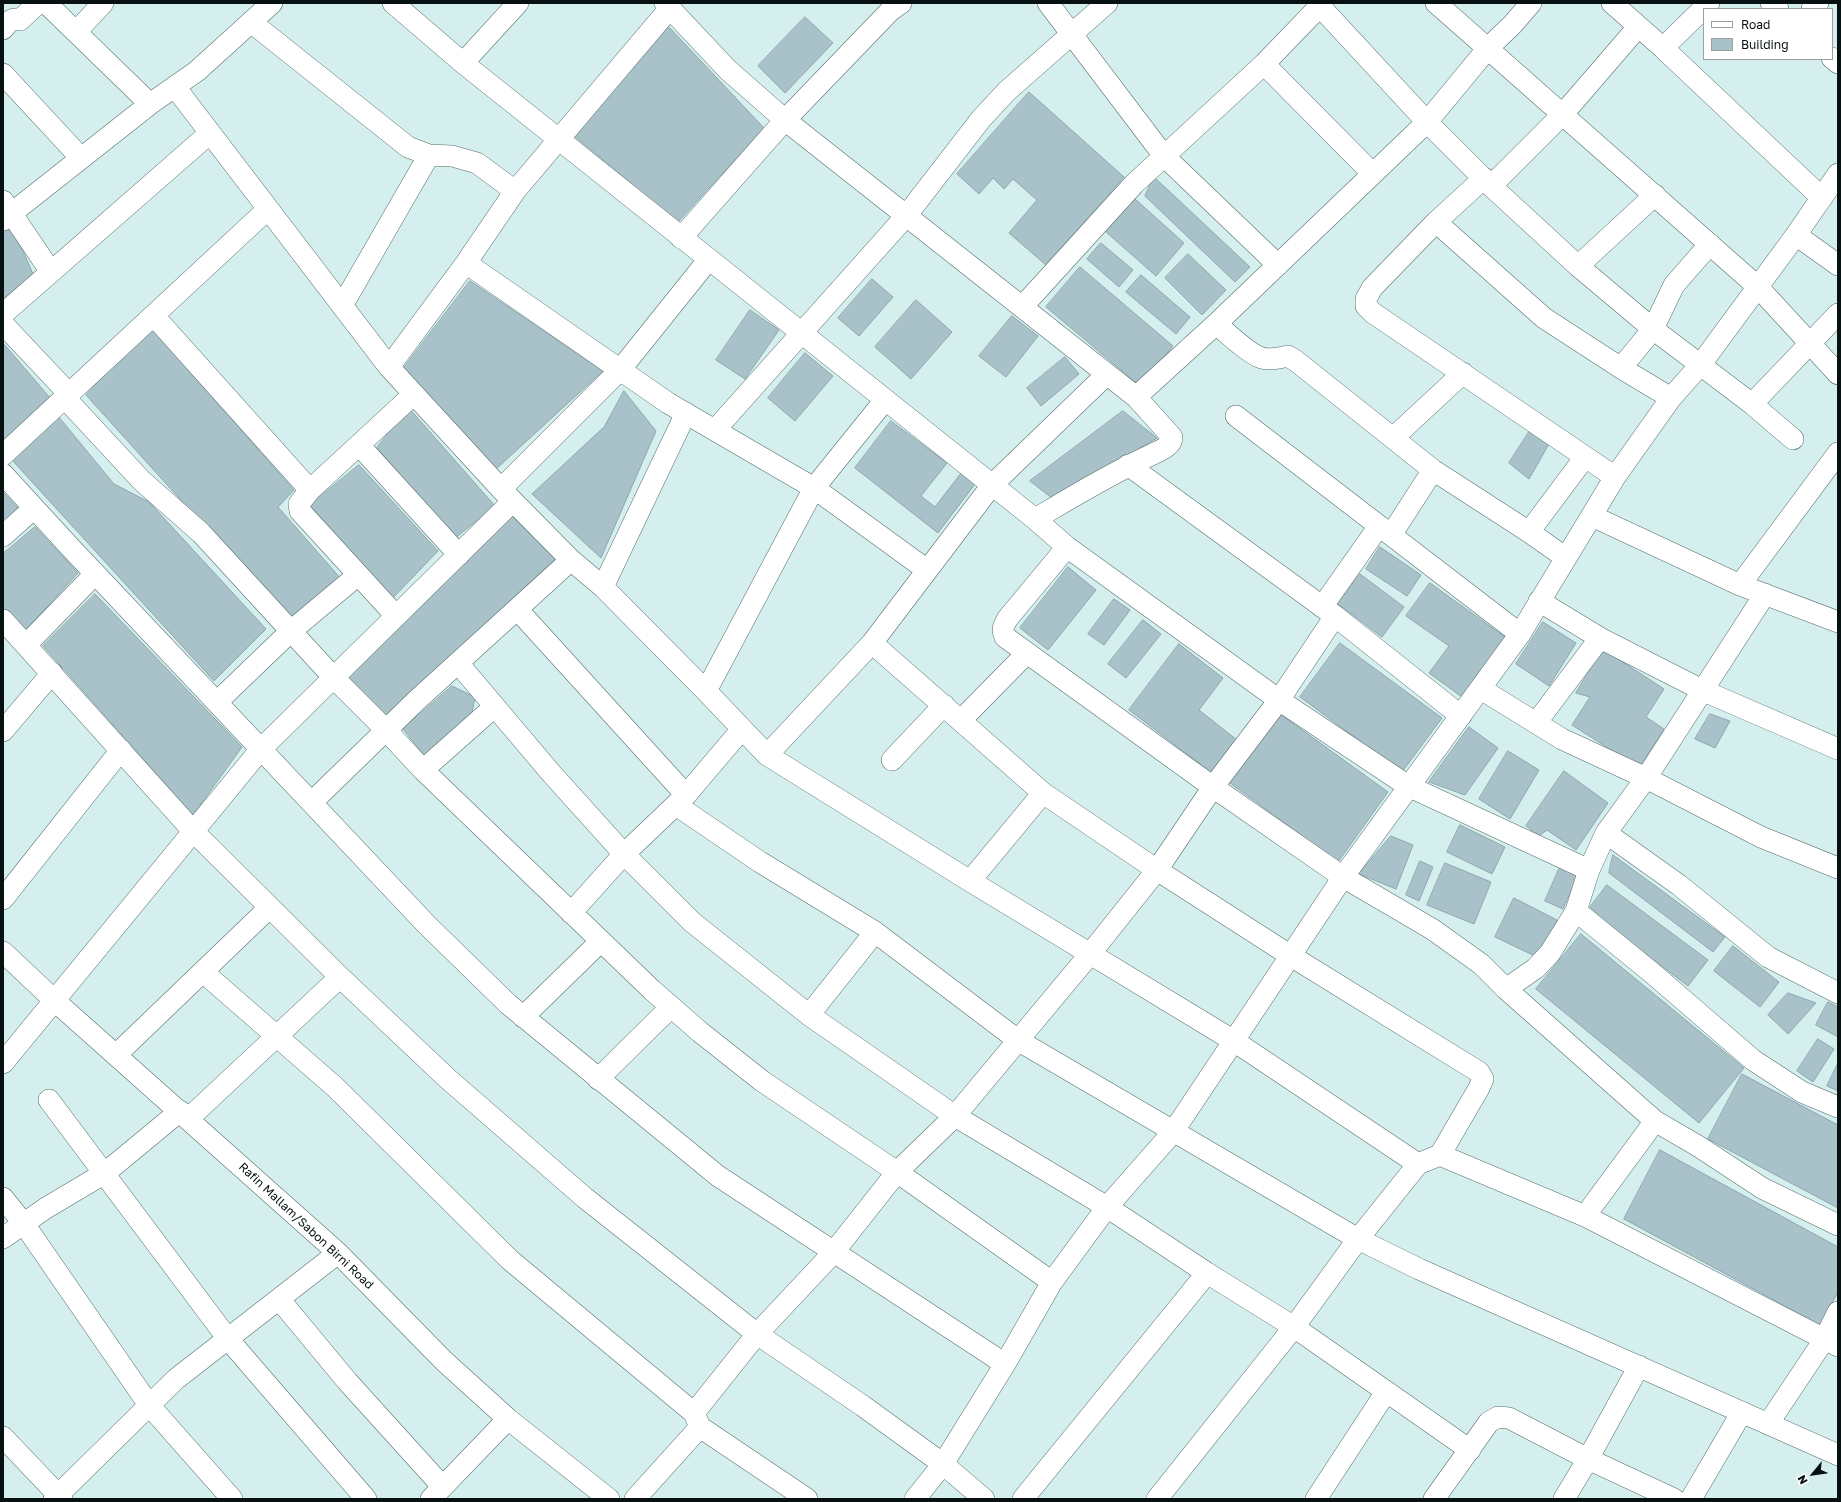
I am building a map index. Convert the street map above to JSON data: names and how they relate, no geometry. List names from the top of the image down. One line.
{"streets":{"street":["Rafin Mallam/Sabon Birni Road"]},"legend":["Road","Building"],"north":"bottom left"}
